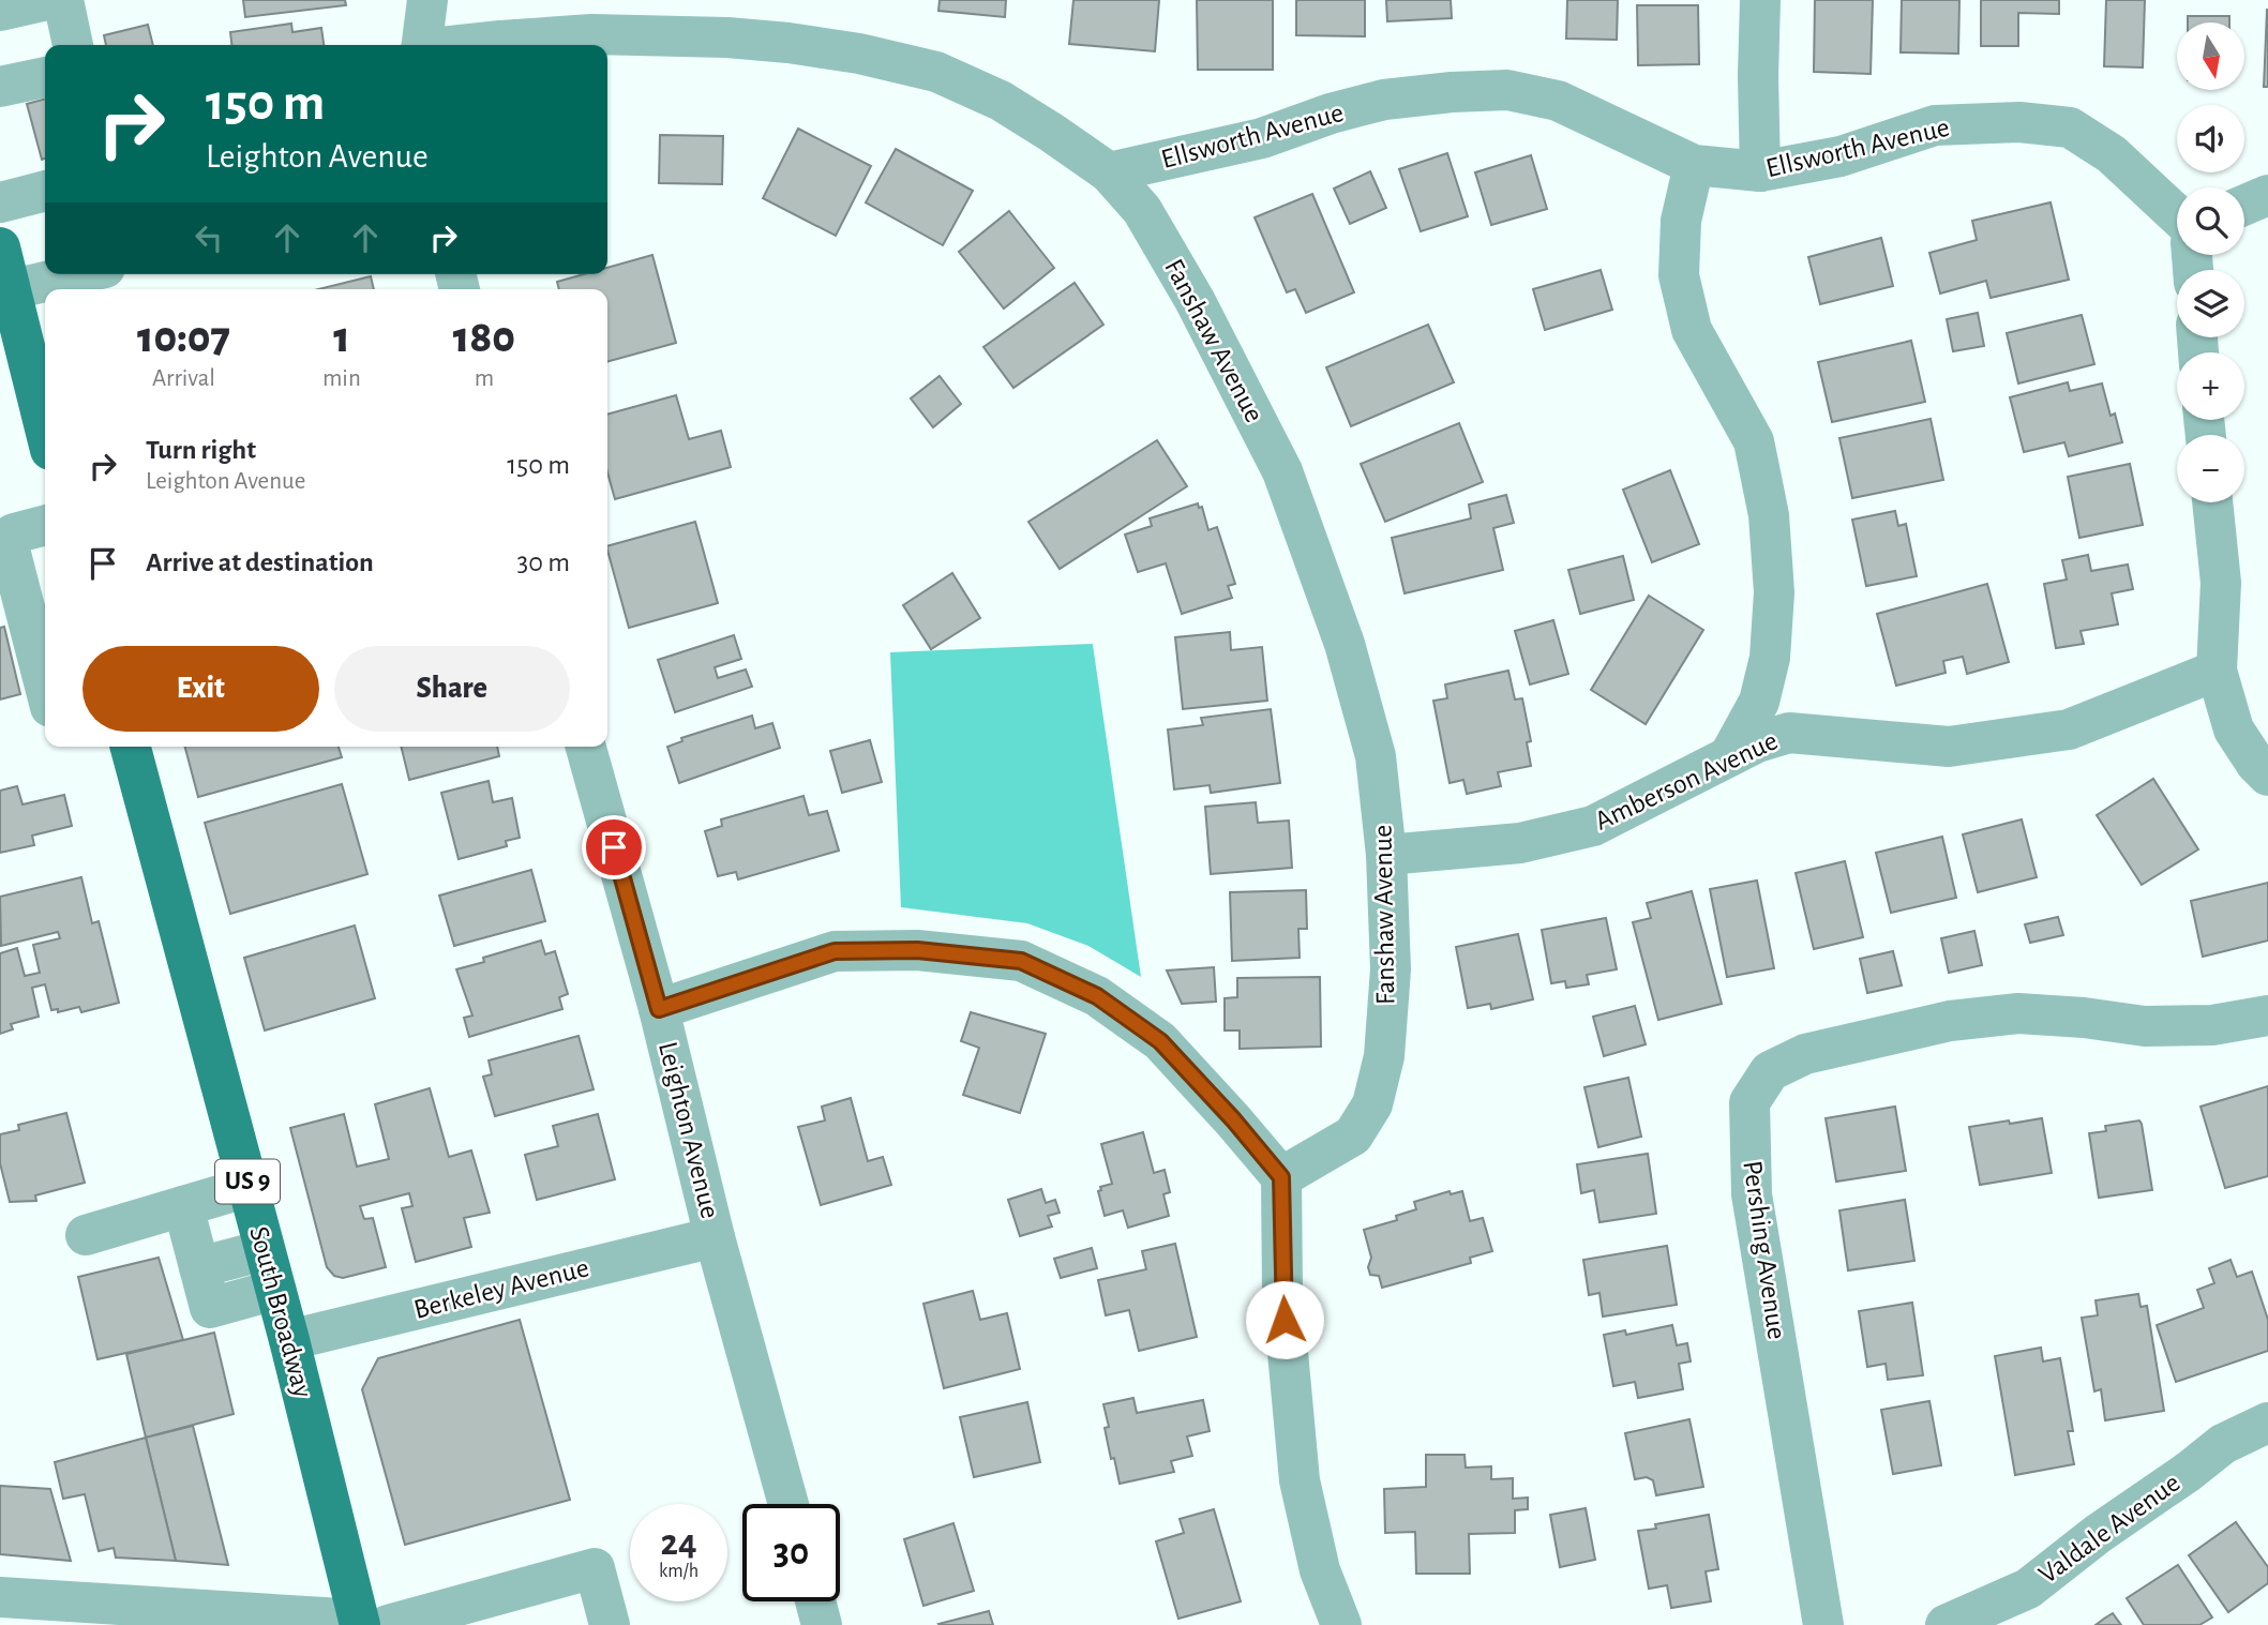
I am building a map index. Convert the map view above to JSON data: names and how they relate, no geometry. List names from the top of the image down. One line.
{"streets":{"main road":["US 9","South Broadway"],"street":["Ellsworth Avenue","Fanshaw Avenue","Amberson Avenue","Leighton Avenue","Pershing Avenue","Berkeley Avenue","Valdale Avenue"]},"crossings":[["Ellsworth Avenue","Fanshaw Avenue"],["Fanshaw Avenue","Amberson Avenue"],["Leighton Avenue","Berkeley Avenue"],["Berkeley Avenue","South Broadway"]],"north":"bottom","page":{"map_buttons":["+","−"],"turn":["150 m","Leighton Avenue"],"eta":["10:07","Arrival","1","min","180","m"],"list":[{"name":"Turn right","note":"Leighton Avenue","value":"150 m"},{"name":"Arrive at destination","value":"30 m"}],"buttons":["Exit","Share"],"speed":"24 km/h","limit":"30"}}
